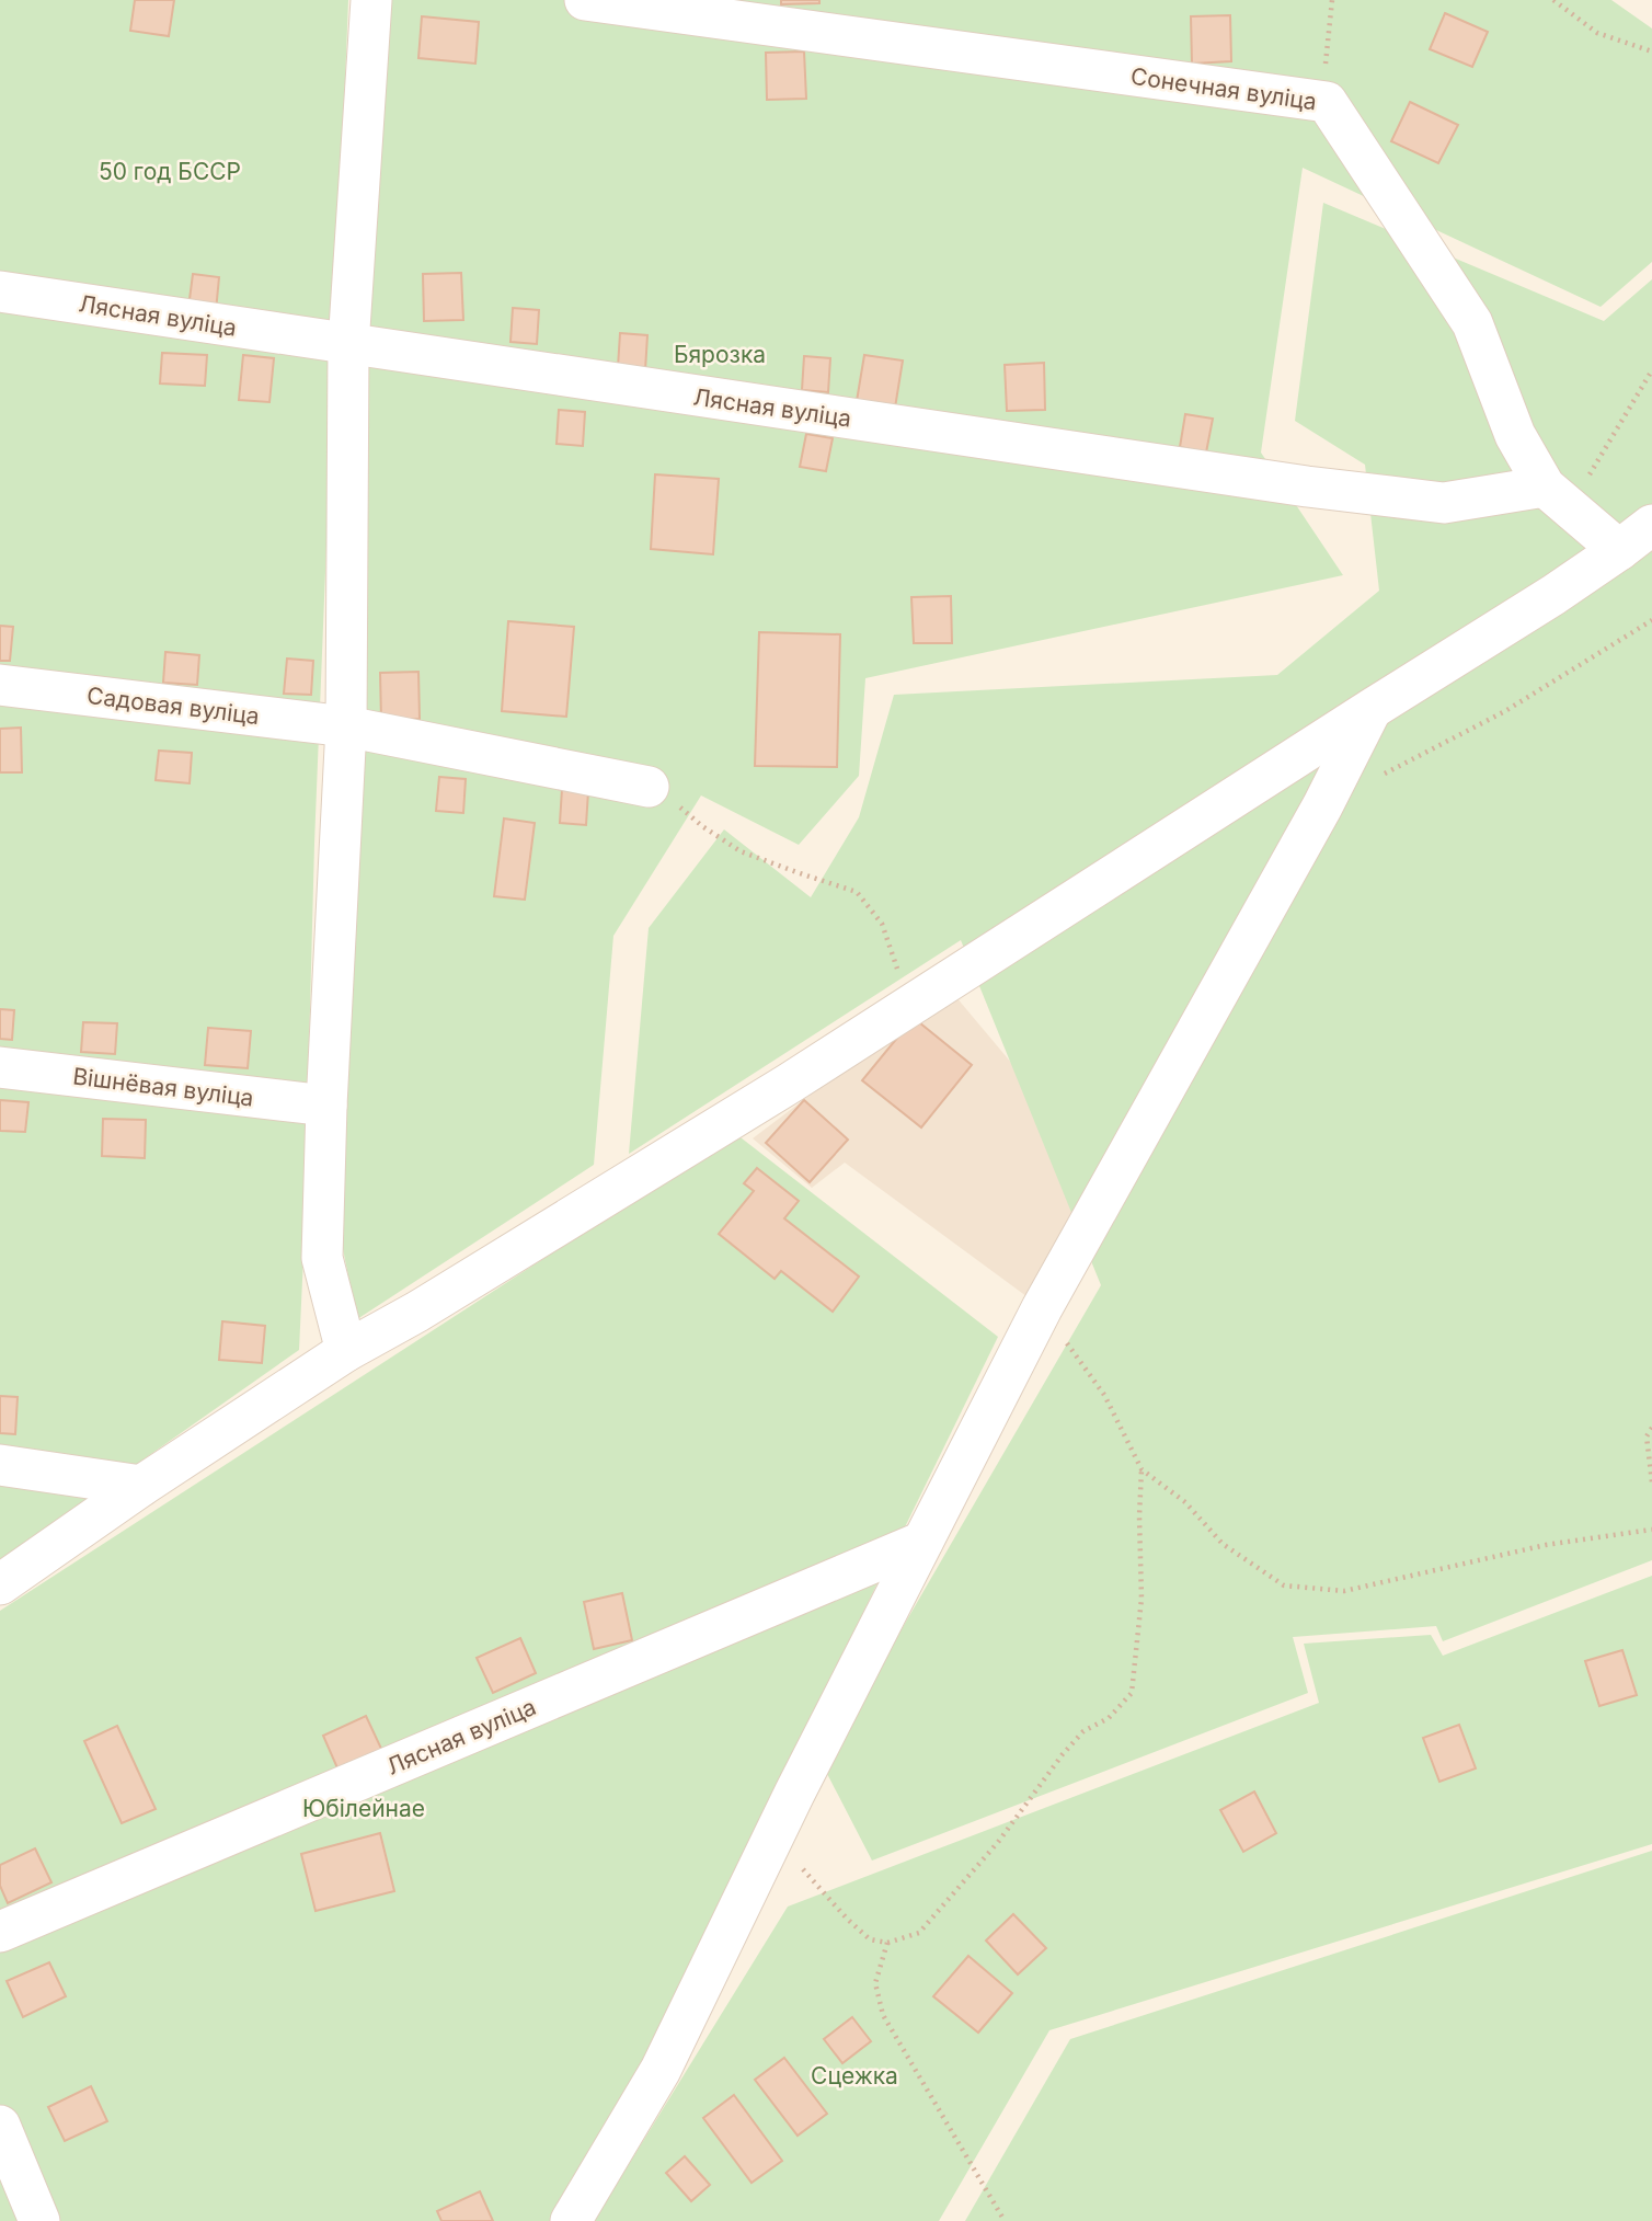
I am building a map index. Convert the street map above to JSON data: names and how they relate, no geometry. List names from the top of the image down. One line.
{"streets":{"street":["Сонечная вуліца","Лясная вуліца","Садовая вуліца","Вішнёвая вуліца"]},"crossings":[["Сонечная вуліца","Лясная вуліца"]],"parks":["50 год БССР","Бярозка","Юбілейнае","Сцежка"]}
